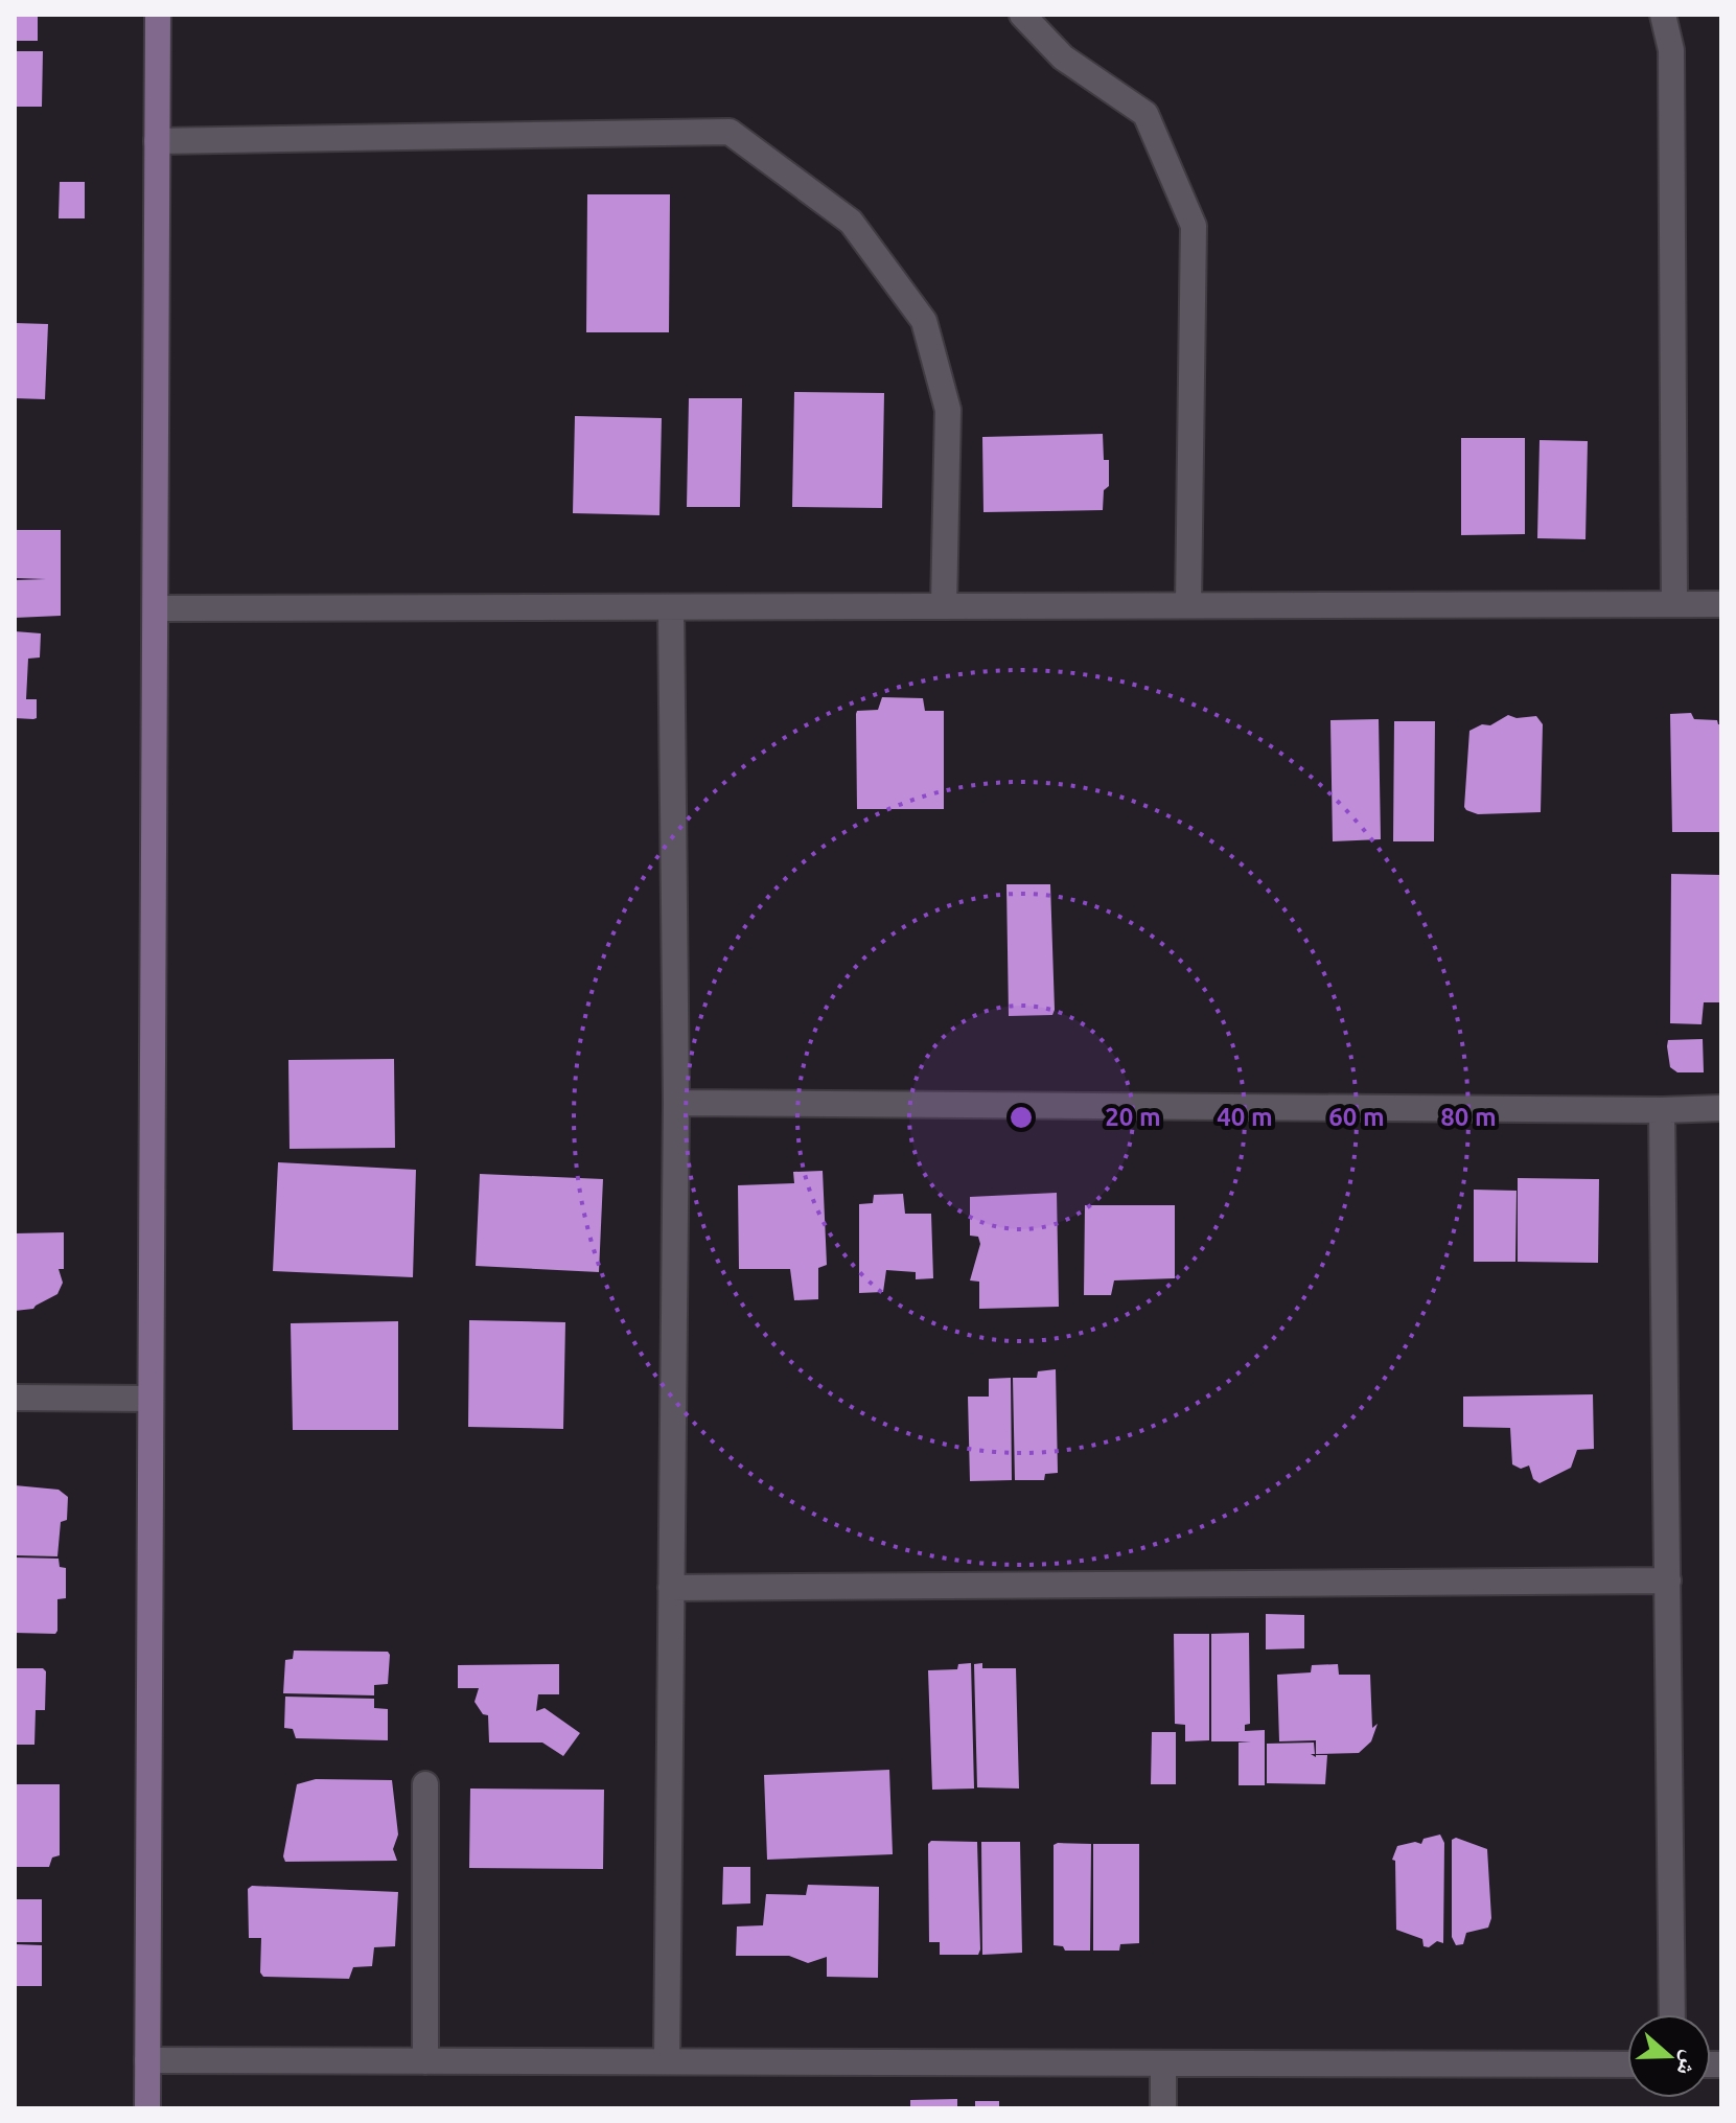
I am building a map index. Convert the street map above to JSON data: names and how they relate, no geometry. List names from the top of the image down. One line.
{"north":"right","rings":["20 m","40 m","60 m","80 m"]}
